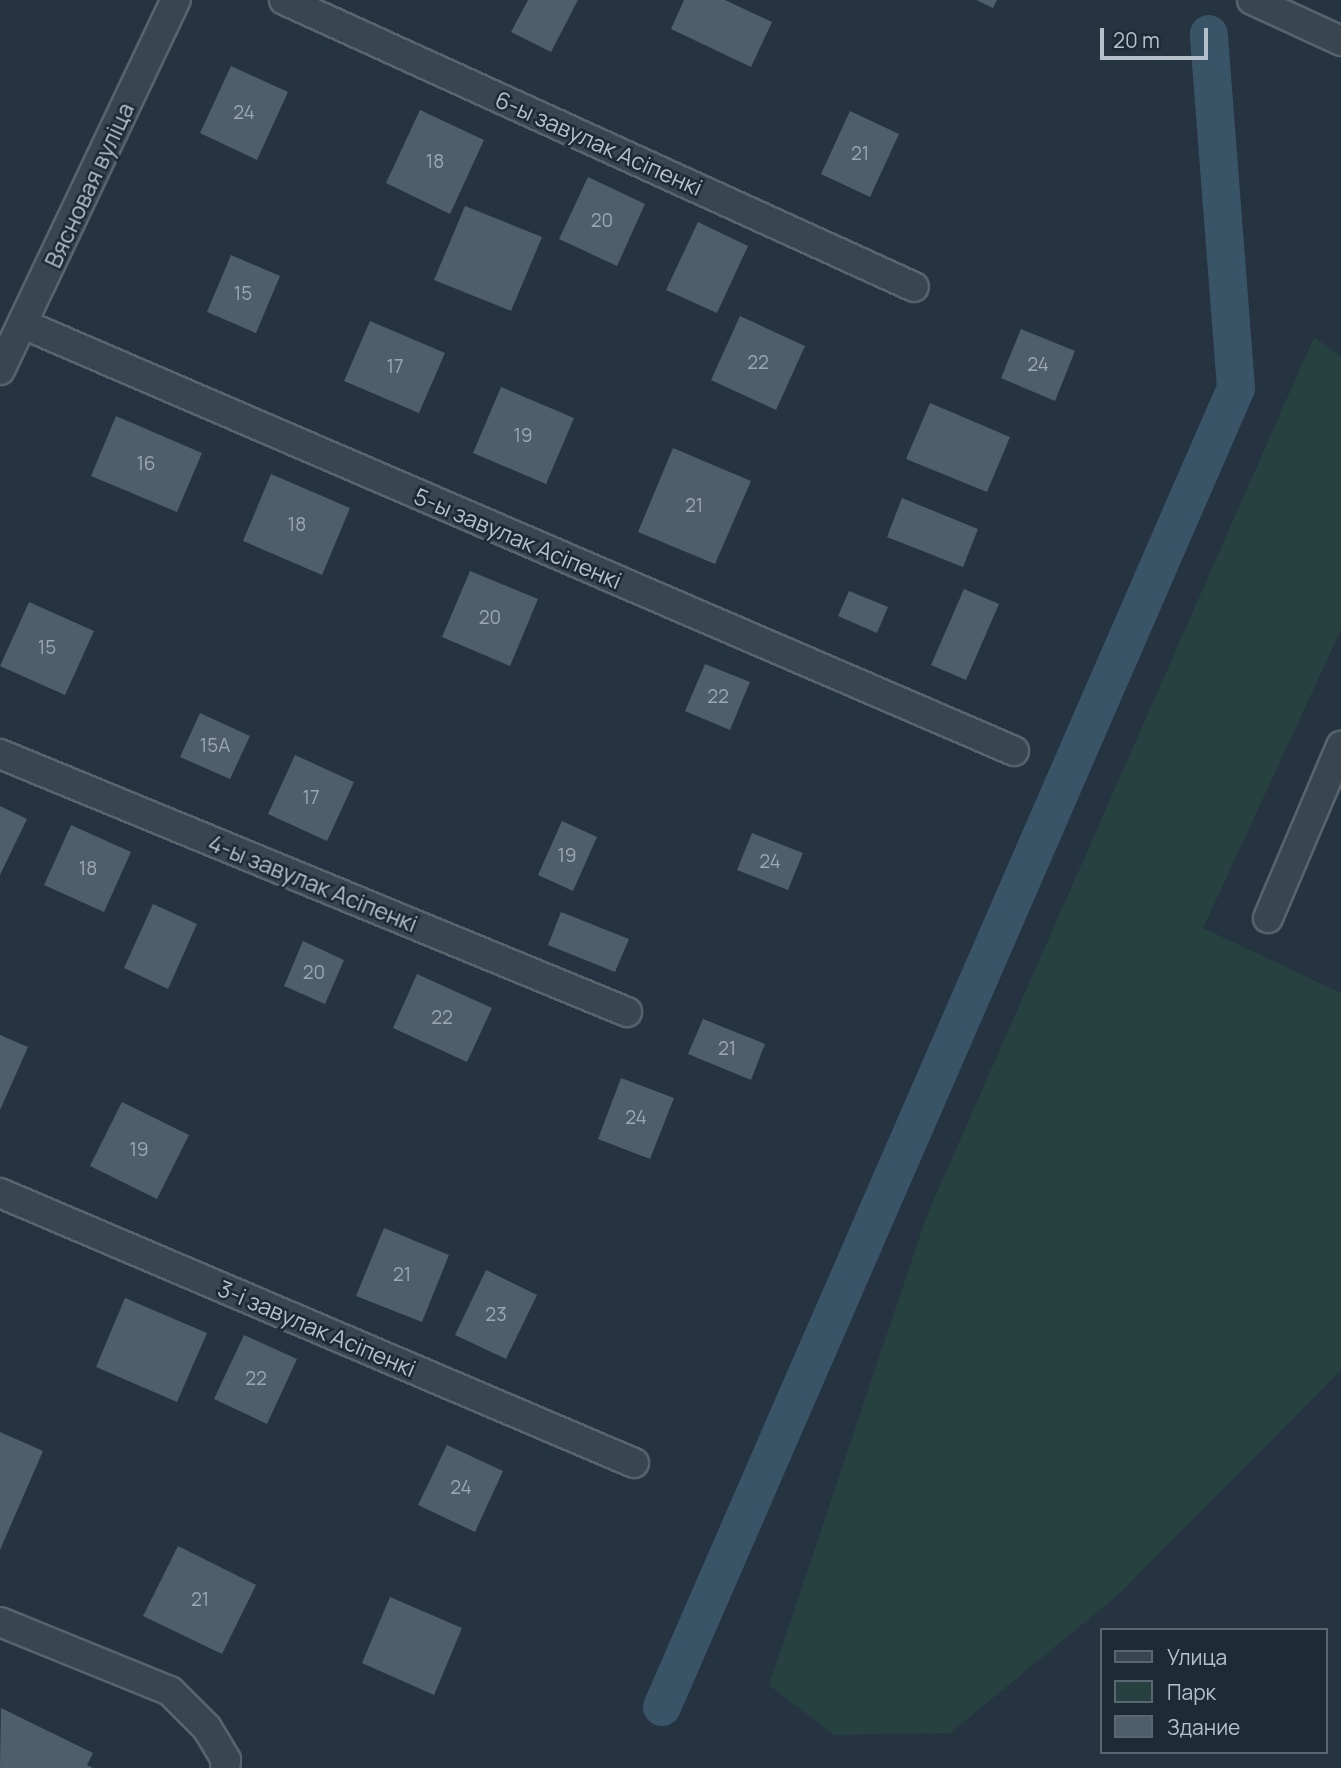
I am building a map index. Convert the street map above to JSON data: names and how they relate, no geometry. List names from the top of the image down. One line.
{"streets":{"street":["6-ы завулак Асіпенкі","Вясновая вуліца","5-ы завулак Асіпенкі","4-ы завулак Асіпенкі","3-і завулак Асіпенкі"]},"crossings":[["Вясновая вуліца","5-ы завулак Асіпенкі"]],"house_numbers":["24","21","18","20","15","22","24","17","19","16","21","18","20","15","22","15А","17","19","24","18","20","22","21","24","19","21","23","22","24","21"],"legend":["Улица","Парк","Здание"],"scale_bar":"20 m"}
